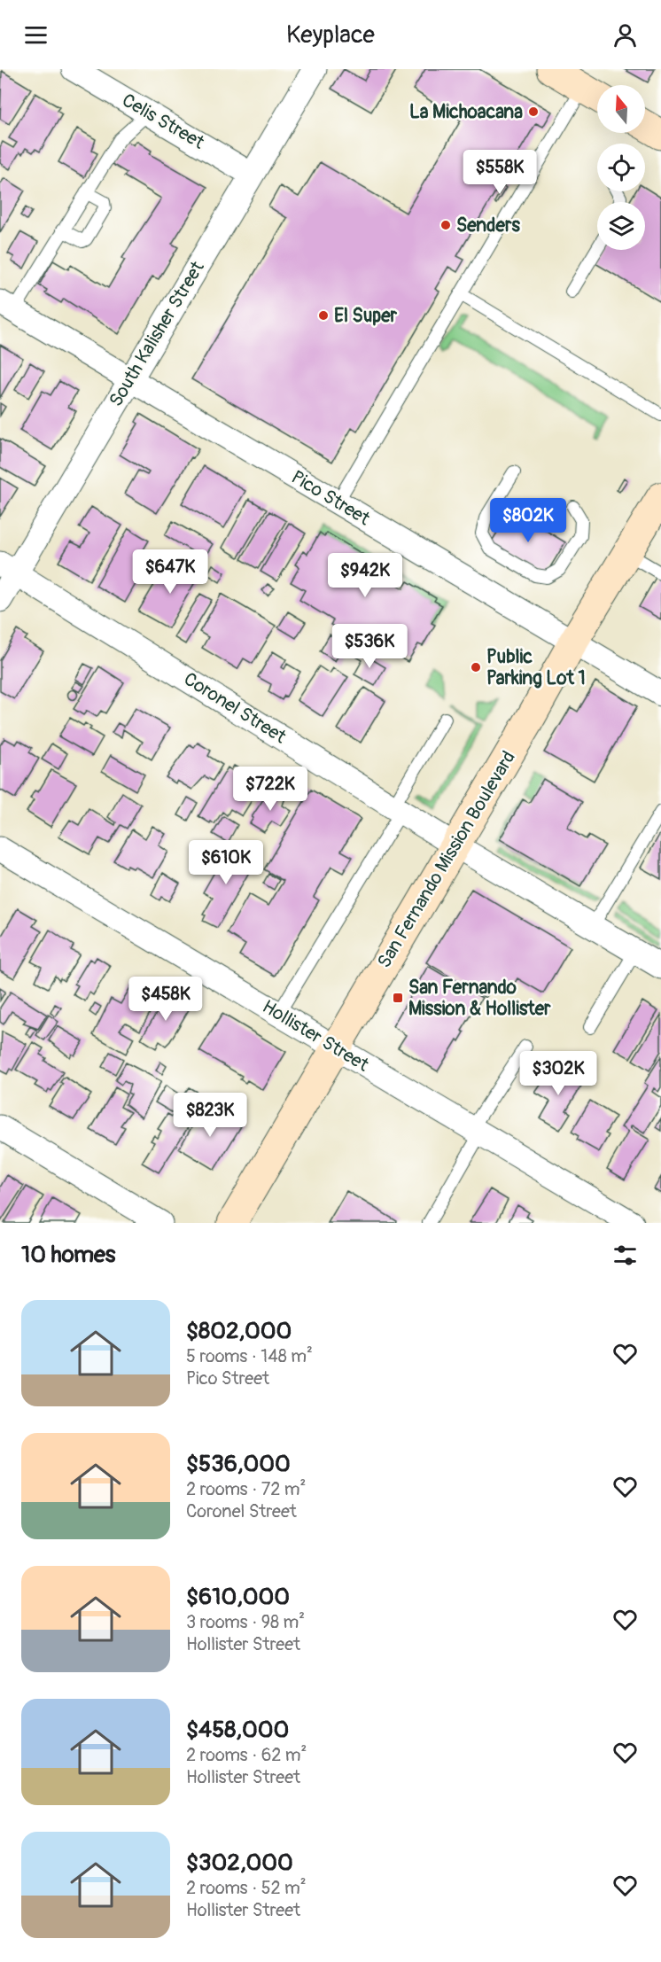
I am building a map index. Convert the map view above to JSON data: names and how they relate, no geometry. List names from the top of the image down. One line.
{"streets":{"main road":["San Fernando Mission Boulevard"],"street":["Celis Street","South Kalisher Street","Pico Street","Coronel Street","Hollister Street"]},"crossings":[["Celis Street","South Kalisher Street"],["South Kalisher Street","Pico Street"],["South Kalisher Street","Coronel Street"],["Pico Street","San Fernando Mission Boulevard"],["Coronel Street","San Fernando Mission Boulevard"],["San Fernando Mission Boulevard","Hollister Street"]],"places":{"other":["La Michoacana","Senders","El Super","Public Parking Lot 1"],"transit":["San Fernando Mission & Hollister"]},"north":"top","page":{"header":"Keyplace","price":["$558K","$802K","$647K","$942K","$536K","$722K","$610K","$458K","$302K","$823K"],"heading":"10 homes","list":[{"name":"$802,000","note":"5 rooms · 148 m² · Pico Street"},{"name":"$536,000","note":"2 rooms · 72 m² · Coronel Street"},{"name":"$610,000","note":"3 rooms · 98 m² · Hollister Street"},{"name":"$458,000","note":"2 rooms · 62 m² · Hollister Street"},{"name":"$302,000","note":"2 rooms · 52 m² · Hollister Street"}]}}
